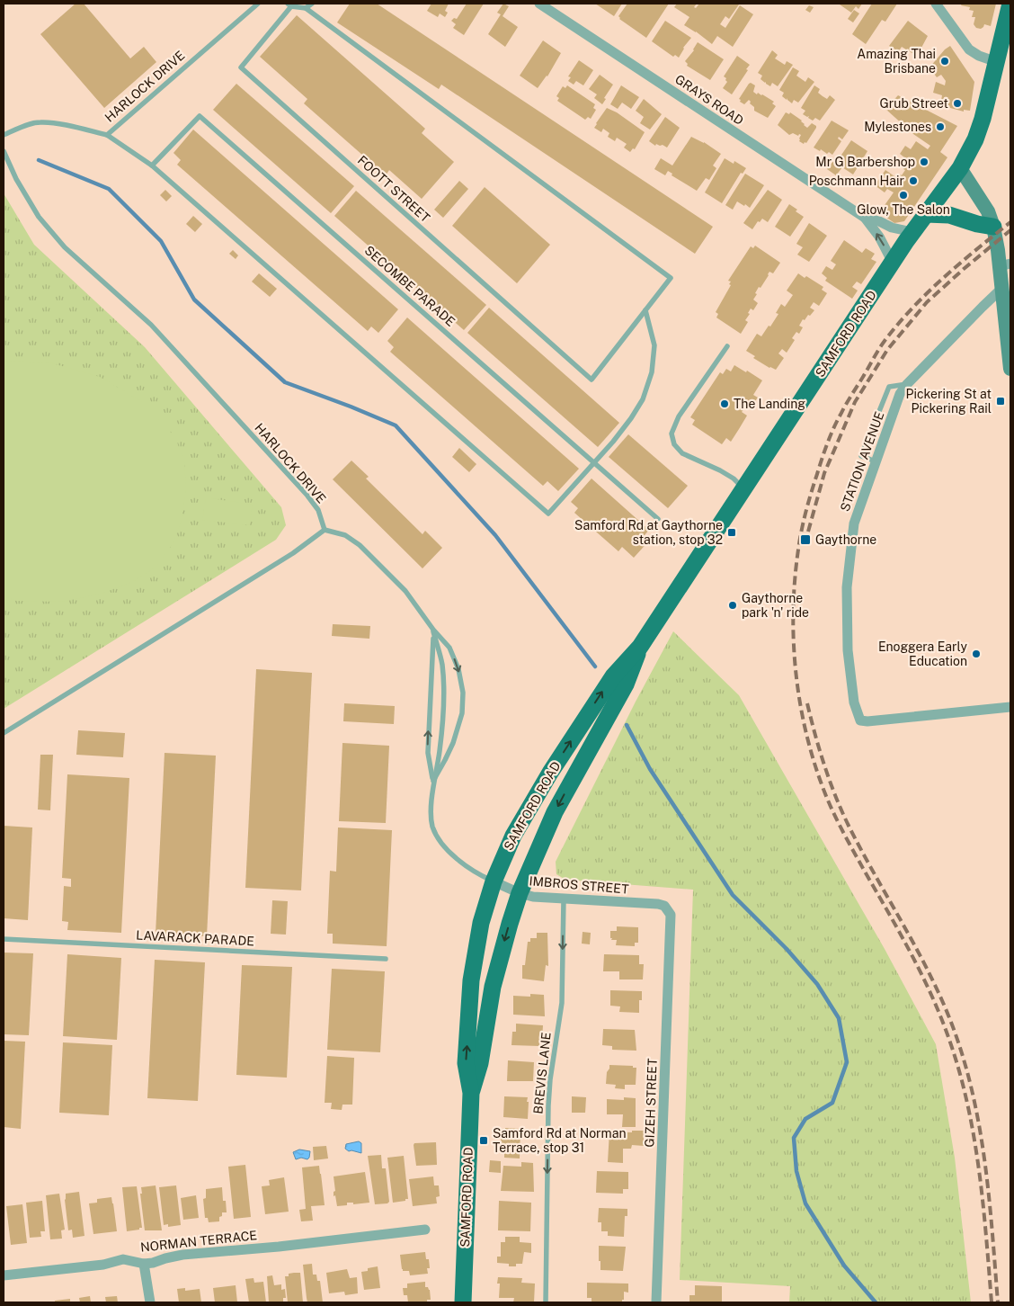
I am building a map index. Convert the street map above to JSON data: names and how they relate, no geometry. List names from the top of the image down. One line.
{"streets":{"main road":["SAMFORD ROAD"],"street":["GRAYS ROAD","STATION AVENUE","IMBROS STREET","GIZEH STREET","NORMAN TERRACE"],"lane":["HARLOCK DRIVE","FOOTT STREET","SECOMBE PARADE","LAVARACK PARADE","BREVIS LANE"]},"crossings":[["GRAYS ROAD","SAMFORD ROAD"],["SAMFORD ROAD","IMBROS STREET"],["IMBROS STREET","BREVIS LANE"],["IMBROS STREET","GIZEH STREET"]],"one_way":["BREVIS LANE"],"places":{"other":["Amazing Thai Brisbane","Grub Street","Mylestones","Mr G Barbershop","Poschmann Hair","Glow, The Salon","The Landing","Gaythorne park 'n' ride","Enoggera Early Education"],"transit":["Pickering St at Pickering Rail","Samford Rd at Gaythorne station, stop 32","Gaythorne","Samford Rd at Norman Terrace, stop 31"]}}
